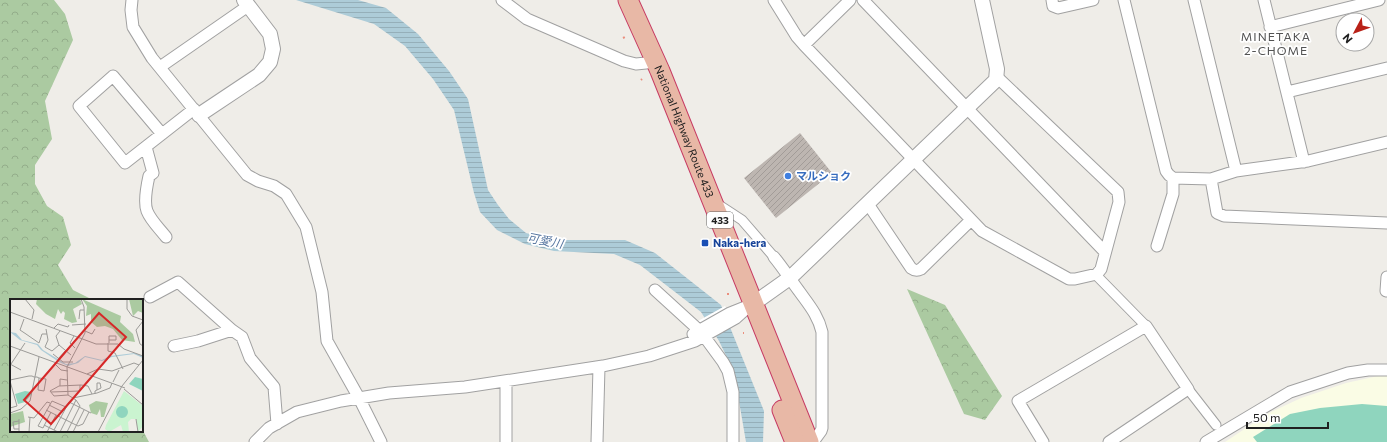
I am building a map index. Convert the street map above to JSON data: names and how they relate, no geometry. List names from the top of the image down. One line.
{"streets":{"highway":["National Highway Route 433","433"]},"districts":["MINETAKA 2-CHOME"],"water":["可愛川"],"places":{"other":["マルショク"],"transit":["Naka-hera"]},"scale_bar":"50 m","north":"bottom left"}
